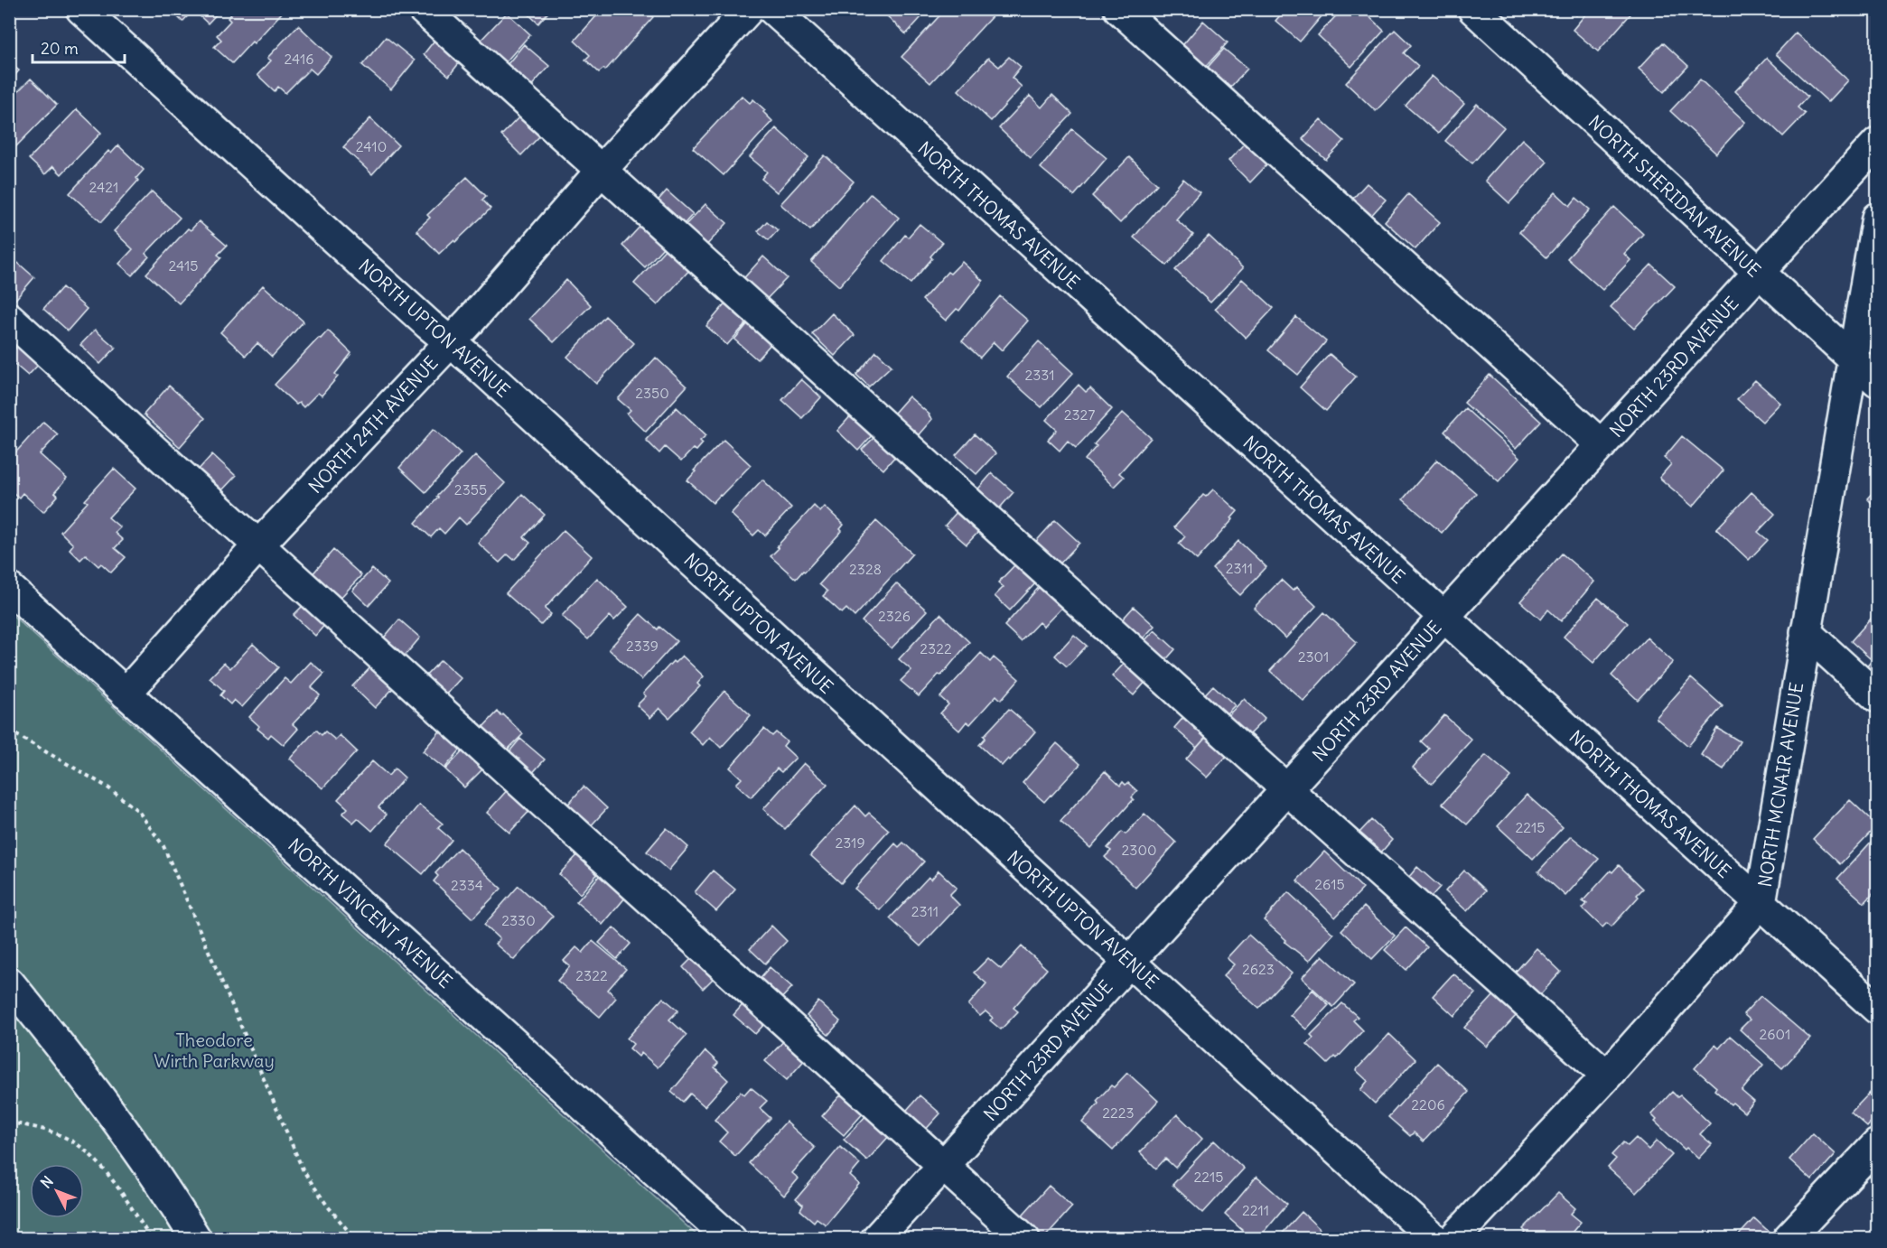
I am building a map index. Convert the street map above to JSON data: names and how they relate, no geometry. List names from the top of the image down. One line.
{"streets":{"street":["NORTH SHERIDAN AVENUE","NORTH THOMAS AVENUE","NORTH UPTON AVENUE","NORTH 23RD AVENUE","NORTH 24TH AVENUE","NORTH MCNAIR AVENUE","NORTH VINCENT AVENUE"]},"crossings":[["NORTH SHERIDAN AVENUE","NORTH 23RD AVENUE"],["NORTH SHERIDAN AVENUE","NORTH MCNAIR AVENUE"],["NORTH THOMAS AVENUE","NORTH 23RD AVENUE"],["NORTH THOMAS AVENUE","NORTH MCNAIR AVENUE"],["NORTH UPTON AVENUE","NORTH 23RD AVENUE"],["NORTH UPTON AVENUE","NORTH 24TH AVENUE"],["NORTH 24TH AVENUE","NORTH VINCENT AVENUE"]],"parks":["Theodore Wirth Parkway"],"house_numbers":["2416","2410","2421","2415","2331","2350","2327","2355","2311","2328","2326","2339","2322","2301","2215","2319","2300","2615","2334","2311","2330","2623","2322","2601","2206","2223","2215","2211"],"scale_bar":"20 m","north":"top left"}
